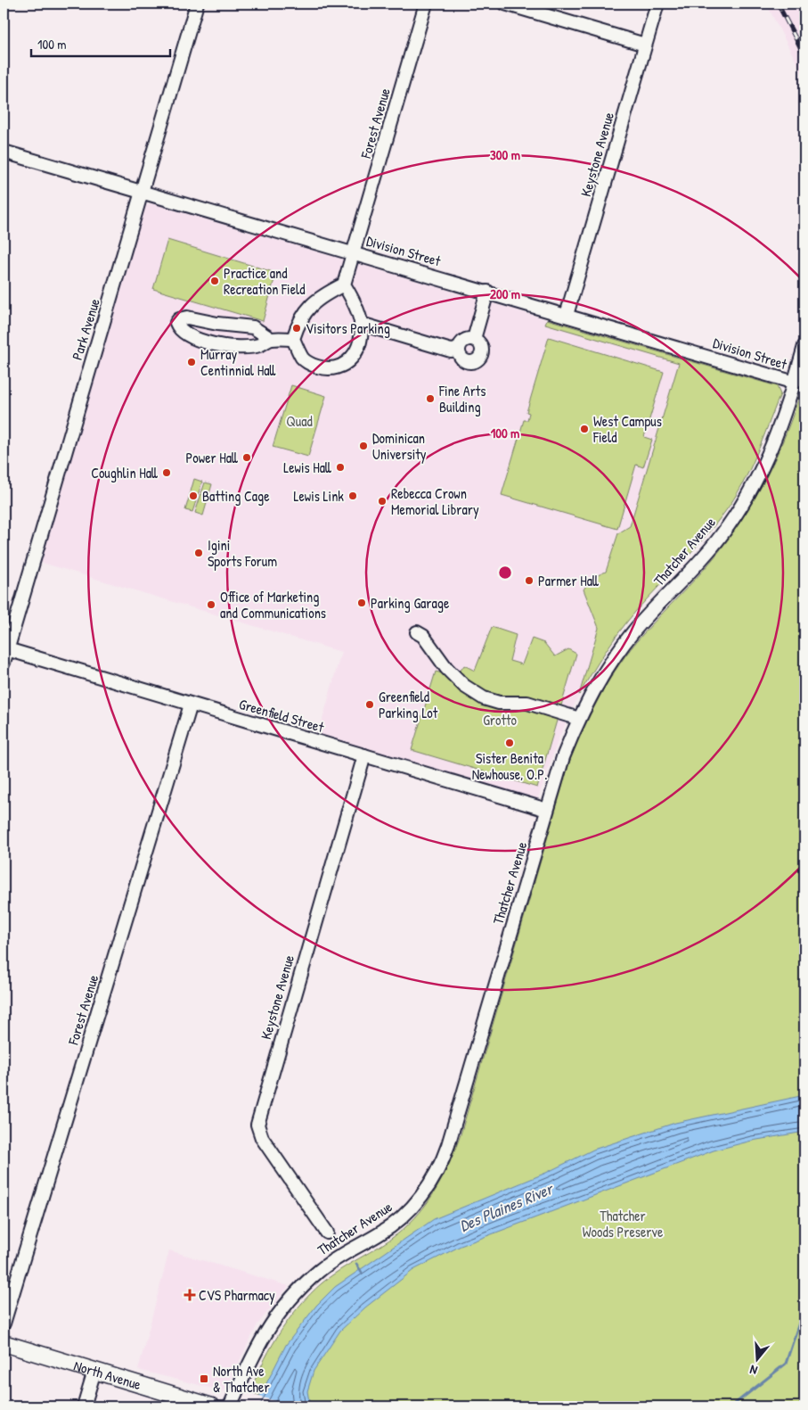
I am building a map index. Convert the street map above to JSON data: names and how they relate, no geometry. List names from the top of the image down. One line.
{"streets":{"main road":["North Avenue"],"street":["Forest Avenue","Keystone Avenue","Division Street","Park Avenue","Thatcher Avenue","Greenfield Street"]},"crossings":[["Forest Avenue","Division Street"],["Forest Avenue","Greenfield Street"],["Keystone Avenue","Division Street"],["Keystone Avenue","Greenfield Street"],["Division Street","Park Avenue"],["Division Street","Thatcher Avenue"],["Park Avenue","Greenfield Street"],["Thatcher Avenue","Greenfield Street"]],"water":["Des Plaines River"],"parks":["Quad","Grotto","Thatcher Woods Preserve"],"places":{"other":["Practice and Recreation Field","Visitors Parking","Murray Centinnial Hall","Fine Arts Building","West Campus Field","Dominican University","Power Hall","Lewis Hall","Coughlin Hall","Batting Cage","Lewis Link","Rebecca Crown Memorial Library","Igini Sports Forum","Parmer Hall","Parking Garage","Office of Marketing and Communications","Greenfield Parking Lot","Sister Benita Newhouse, O.P."],"health":["CVS Pharmacy"],"transit":["North Ave & Thatcher"]},"scale_bar":"100 m","north":"bottom","rings":["300 m","200 m","100 m"]}
